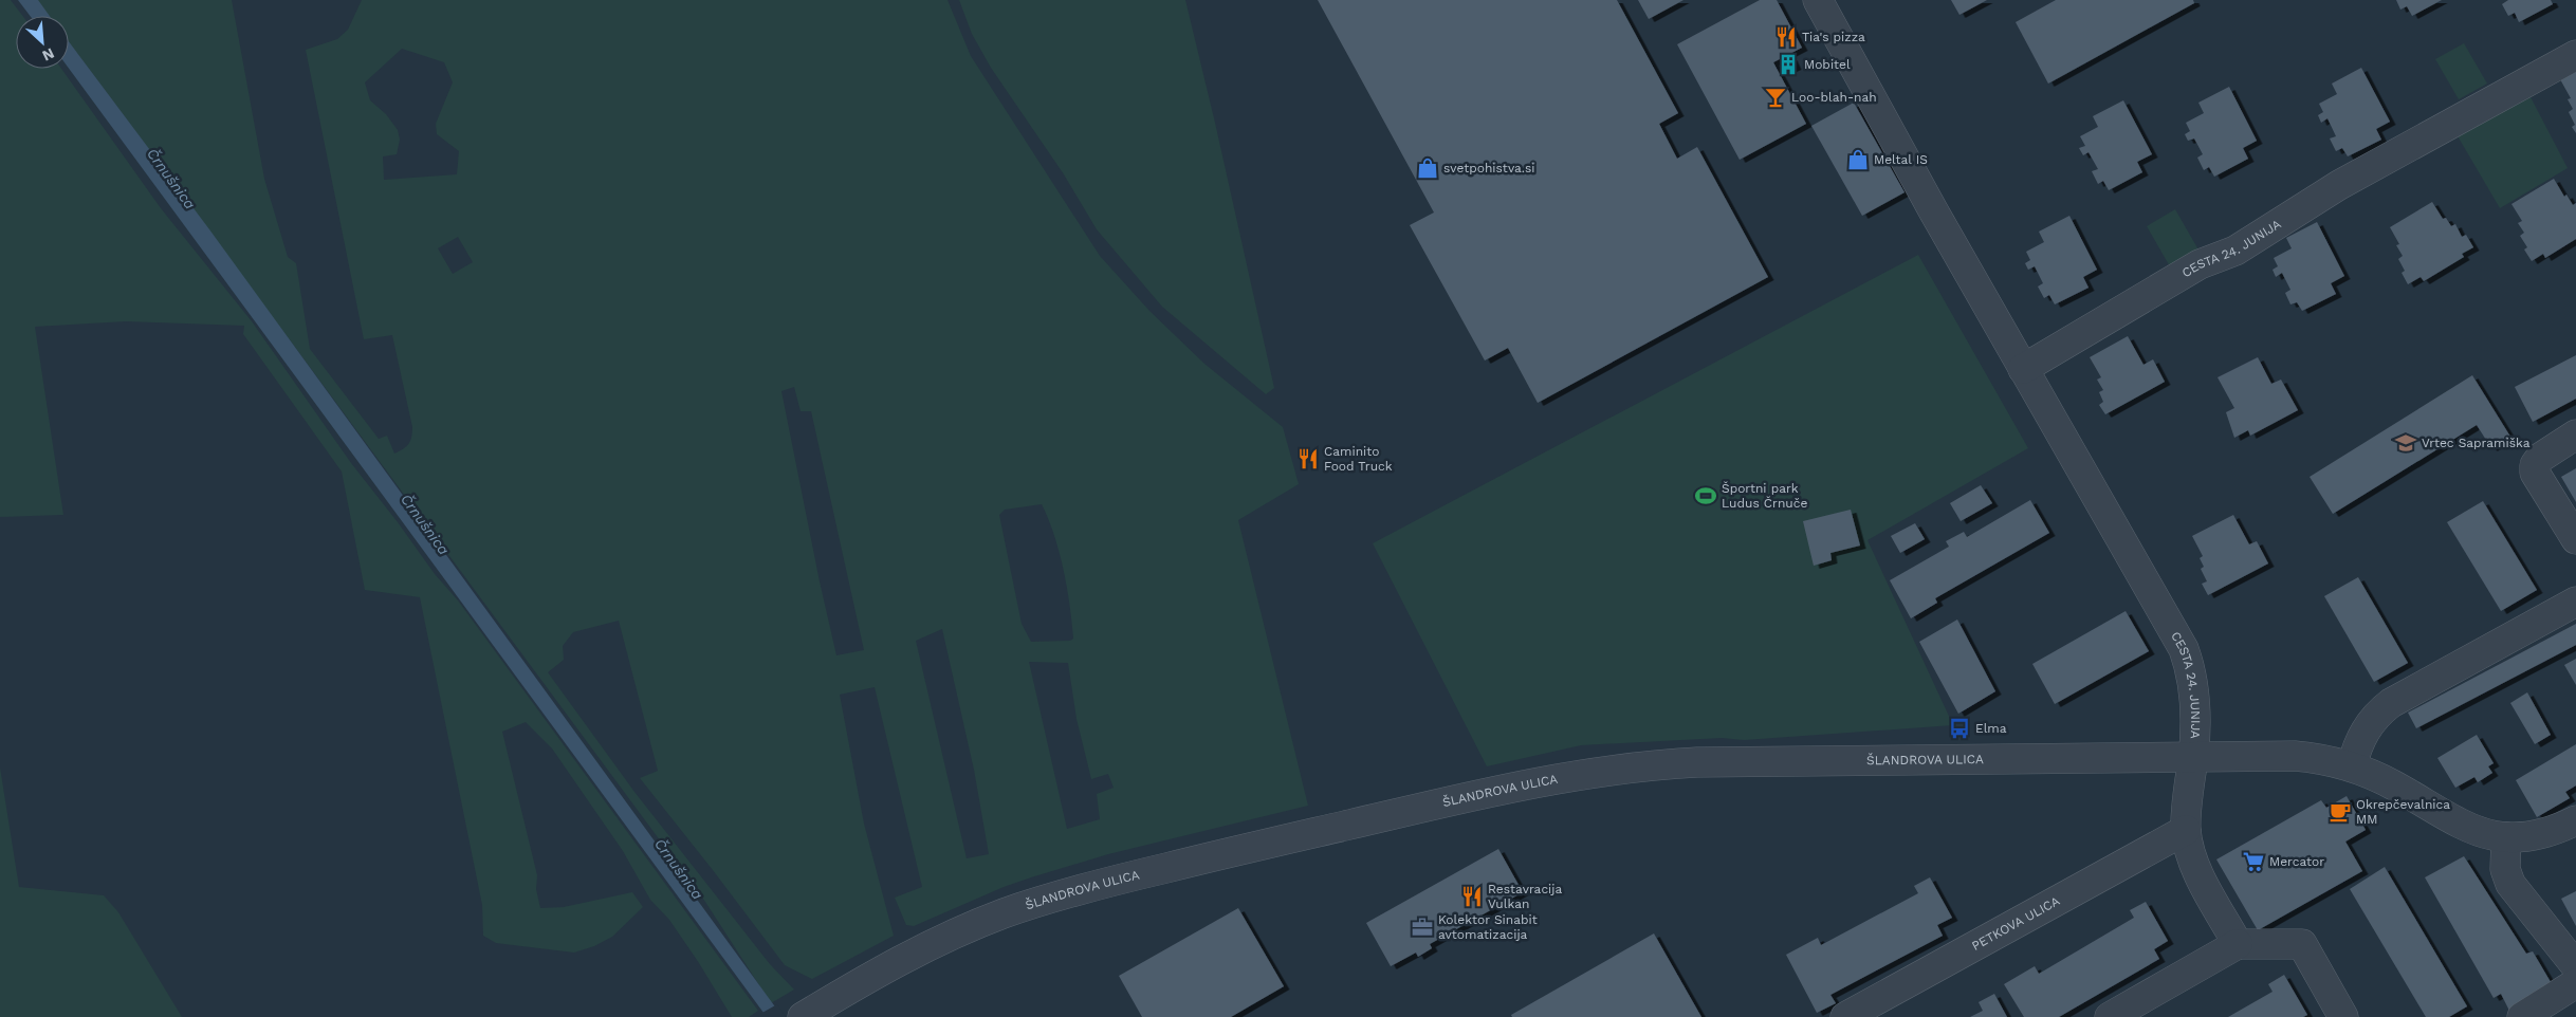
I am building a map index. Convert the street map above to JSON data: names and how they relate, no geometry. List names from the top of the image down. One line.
{"streets":{"street":["CESTA 24. JUNIJA","ŠLANDROVA ULICA","PETKOVA ULICA"]},"crossings":[["CESTA 24. JUNIJA","ŠLANDROVA ULICA"]],"water":["Črnušnica"],"places":{"restaurant":["Tia's pizza","Caminito Food Truck","Restavracija Vulkan"],"building":["Mobitel"],"bar":["Loo-blah-nah"],"shop":["Meltal IS","svetpohistva.si"],"school or university":["Vrtec Sapramiška"],"sports":["Športni park Ludus Črnuče"],"bus stop":["Elma"],"cafe":["Okrepčevalnica MM"],"supermarket":["Mercator"],"office":["Kolektor Sinabit avtomatizacija"]},"north":"bottom right"}
